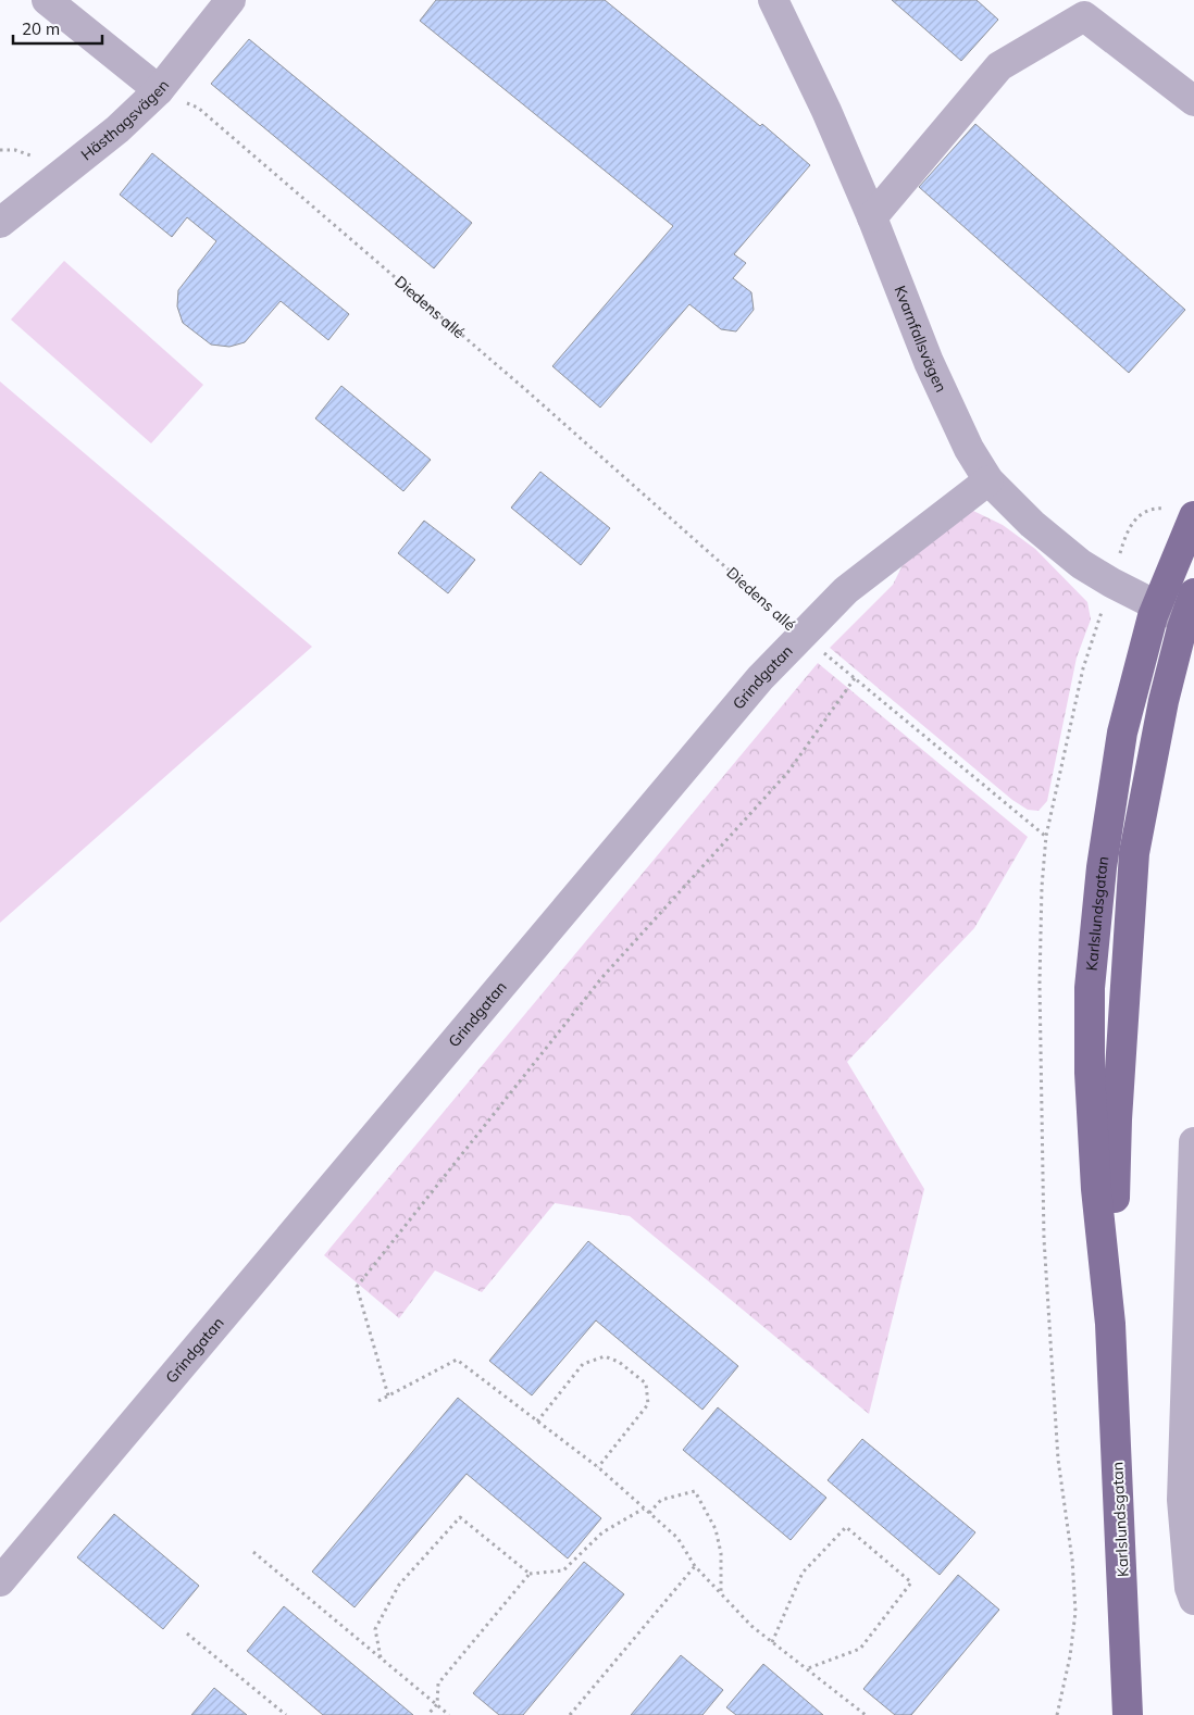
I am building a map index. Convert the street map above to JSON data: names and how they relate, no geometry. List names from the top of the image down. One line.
{"streets":{"main road":["Karlslundsgatan"],"street":["Hästhagsvägen","Kvarnfallsvägen","Grindgatan"],"path":["Diedens allé"]},"crossings":[["Hästhagsvägen","Diedens allé"],["Diedens allé","Grindgatan"],["Kvarnfallsvägen","Grindgatan"],["Kvarnfallsvägen","Karlslundsgatan"]],"scale_bar":"20 m"}
